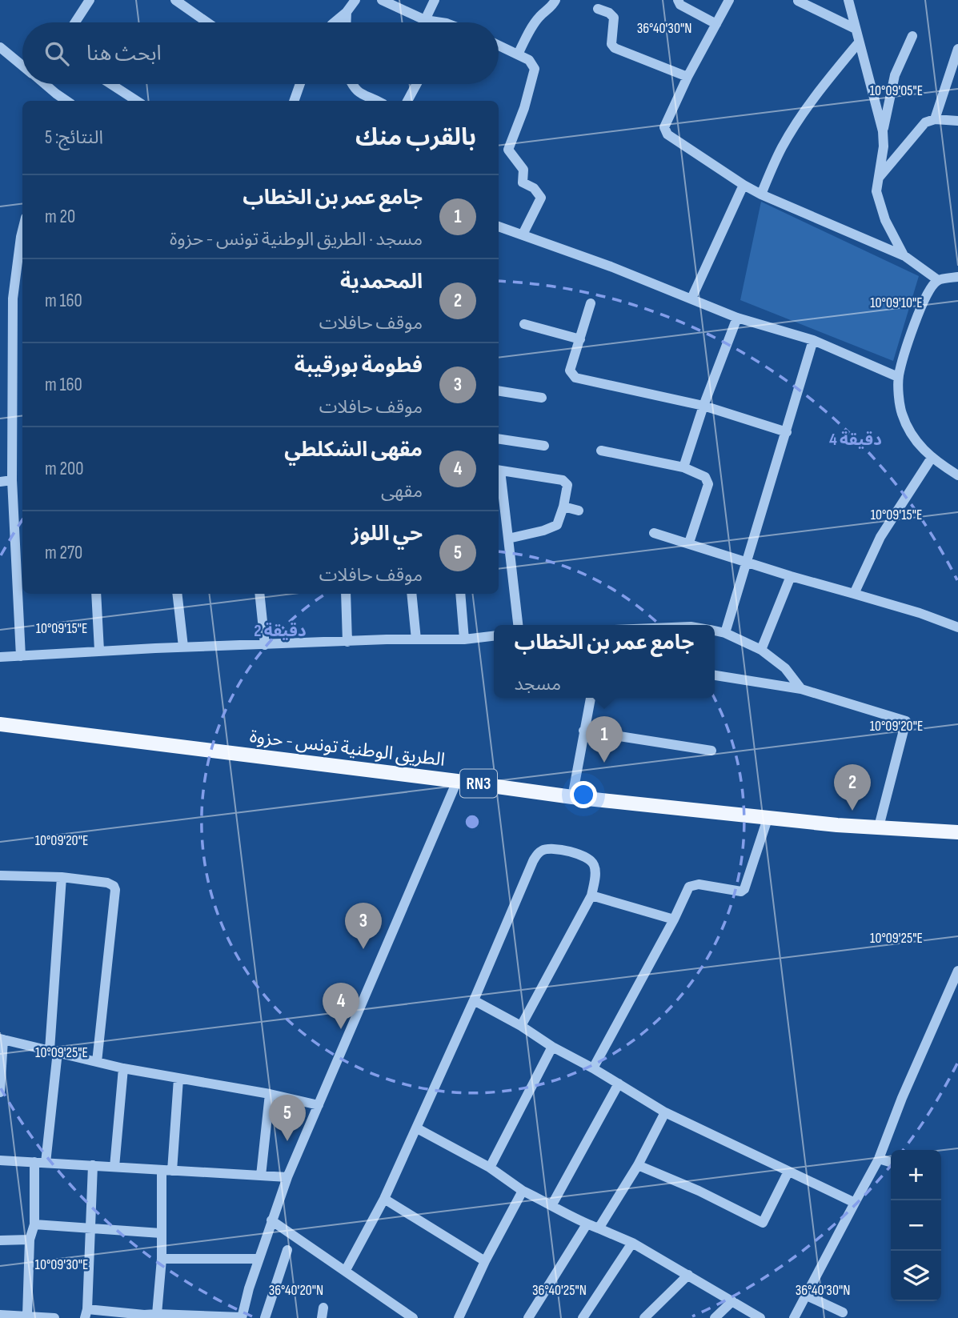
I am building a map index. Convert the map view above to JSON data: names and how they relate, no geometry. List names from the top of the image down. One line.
{"streets":{"main road":["الطريق الوطنية تونس - حزوة","RN3"]},"page":{"search":"ابحث هنا","heading":["بالقرب منك","النتائج: 5"],"list":[{"mark":"1","name":"جامع عمر بن الخطاب","note":"مسجد · الطريق الوطنية تونس - حزوة","value":"20 m"},{"mark":"2","name":"المحمدية","note":"موقف حافلات","value":"160 m"},{"mark":"3","name":"فطومة بورقيبة","note":"موقف حافلات","value":"160 m"},{"mark":"4","name":"مقهى الشكلطي","note":"مقهى","value":"200 m"},{"mark":"5","name":"حي اللوز","note":"موقف حافلات","value":"270 m"}],"popup":["جامع عمر بن الخطاب","مسجد"],"pins":["1","2","3","4","5"],"map_buttons":["+","−"]},"coordinates":["36°40'30\"N","10°09'05\"E","10°09'10\"E","10°09'15\"E","10°09'20\"E","10°09'25\"E","10°09'30\"E","36°40'20\"N","36°40'25\"N"],"rings":["4 دقيقة","2 دقيقة"]}
